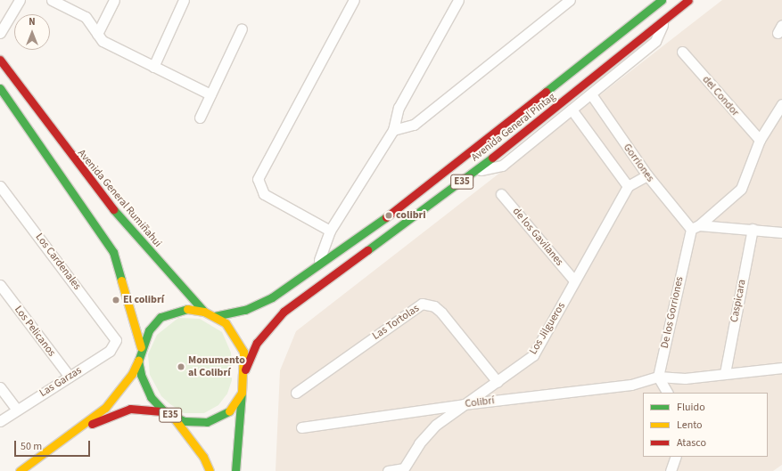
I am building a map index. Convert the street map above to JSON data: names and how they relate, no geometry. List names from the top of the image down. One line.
{"streets":{"main road":["Avenida General Pintag","E35","Avenida General Rumiñahui"],"street":["del Condor","Gorriones","de los Gavilanes","Los Cardenales","Caspicara","De los Gorriones","Las Tortolas","Los Jilgueros","Los Pelicanos","Las Garzas","Colibrí"]},"crossings":[["Avenida General Pintag","E35"],["Avenida General Pintag","Avenida General Rumiñahui"],["Gorriones","De los Gorriones"],["E35","Avenida General Rumiñahui"],["de los Gavilanes","Los Jilgueros"],["Los Cardenales","Las Garzas"],["De los Gorriones","Colibrí"],["Las Tortolas","Los Jilgueros"],["Los Jilgueros","Colibrí"],["Los Pelicanos","Las Garzas"]],"places":["colibri","El colibrí","Monumento al Colibrí"],"legend":["Fluido","Lento","Atasco"],"scale_bar":"50 m","north":"top"}
